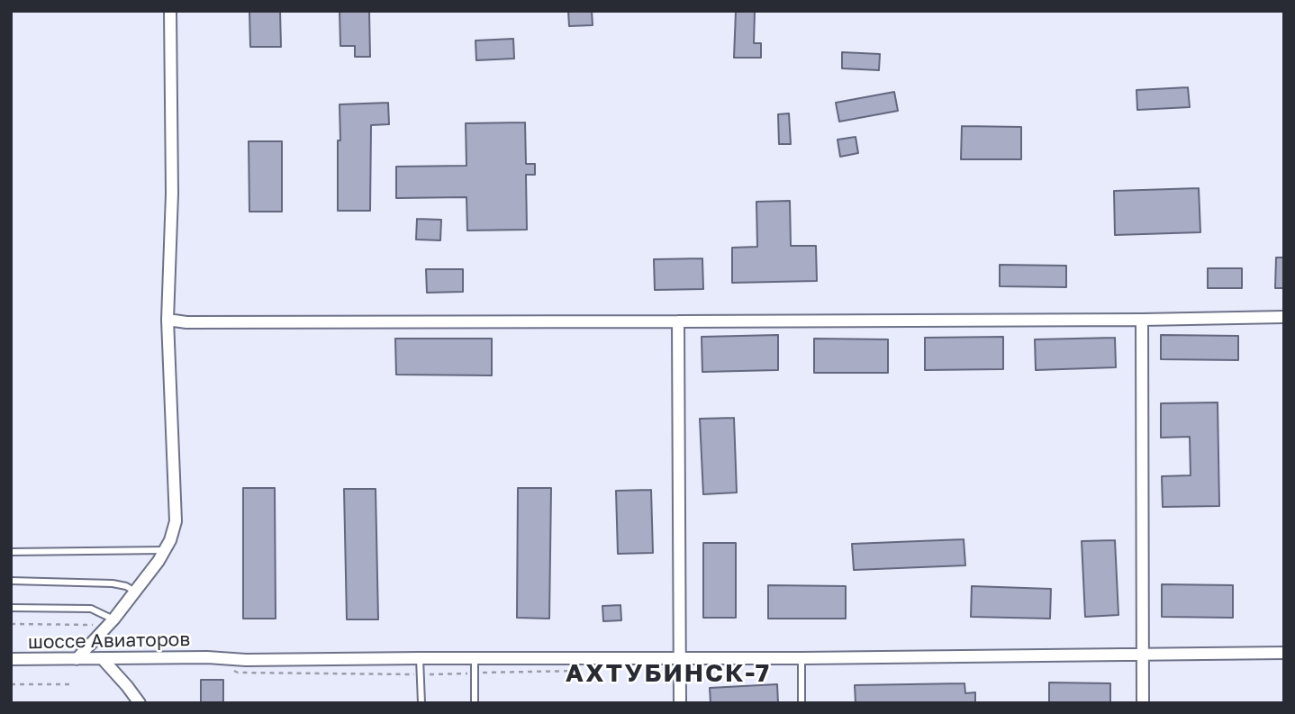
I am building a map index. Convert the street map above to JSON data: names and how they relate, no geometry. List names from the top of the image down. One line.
{"streets":{"street":["шоссе Авиаторов"]},"districts":["АХТУБИНСК-7"]}
